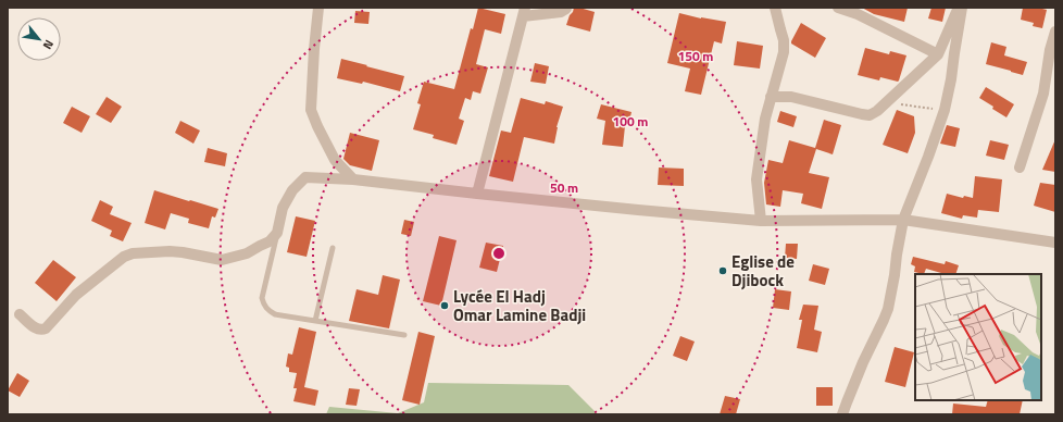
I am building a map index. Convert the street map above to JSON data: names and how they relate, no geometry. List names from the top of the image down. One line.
{"places":["Eglise de Djibock","Lycée El Hadj Omar Lamine Badji"],"north":"bottom right","rings":["150 m","100 m","50 m"]}
